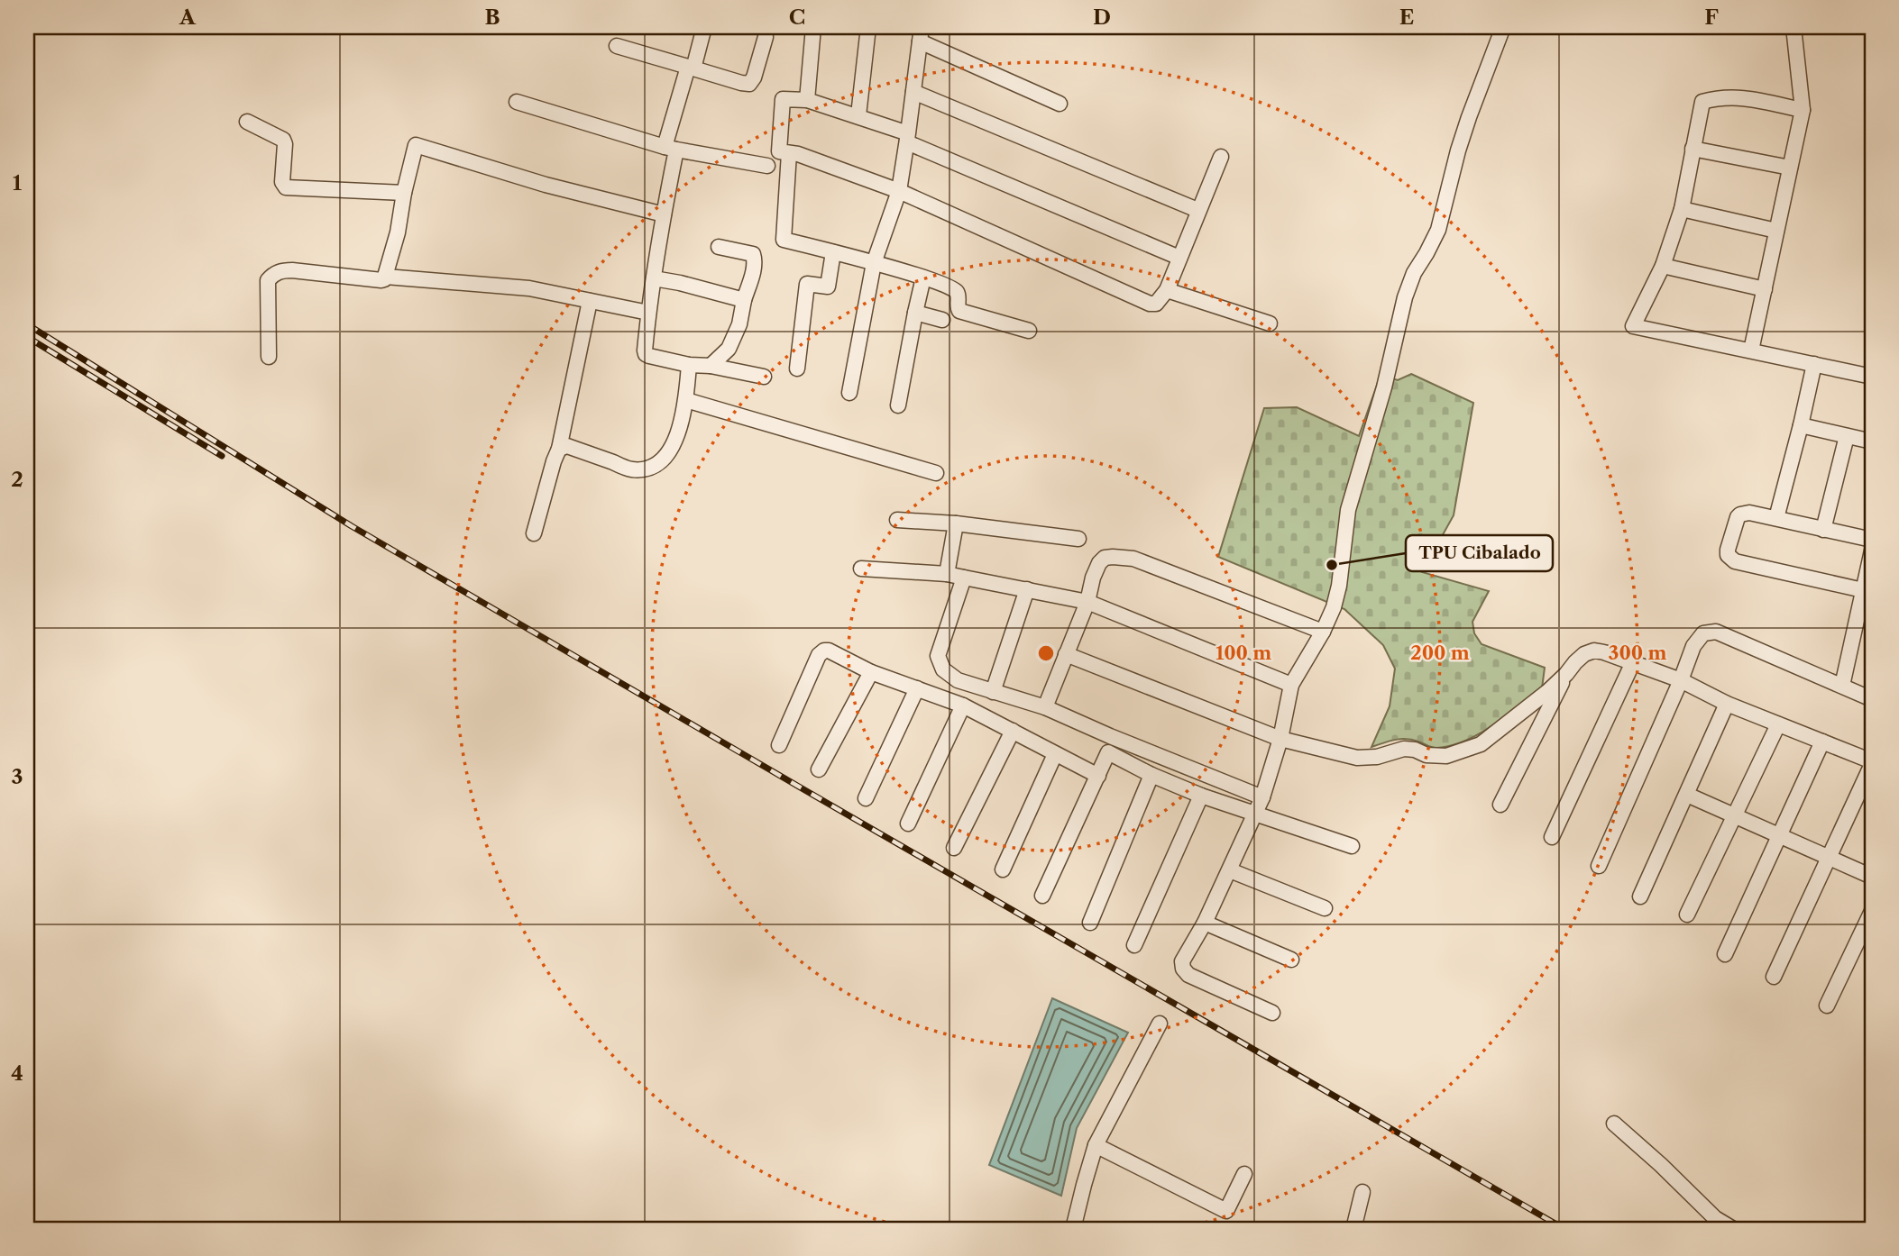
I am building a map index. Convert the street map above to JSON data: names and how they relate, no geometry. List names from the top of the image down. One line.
{"places":["TPU Cibalado"],"grid":{"columns":["A","B","C","D","E","F"],"rows":["1","2","3","4"]},"rings":["100 m","200 m","300 m"]}
